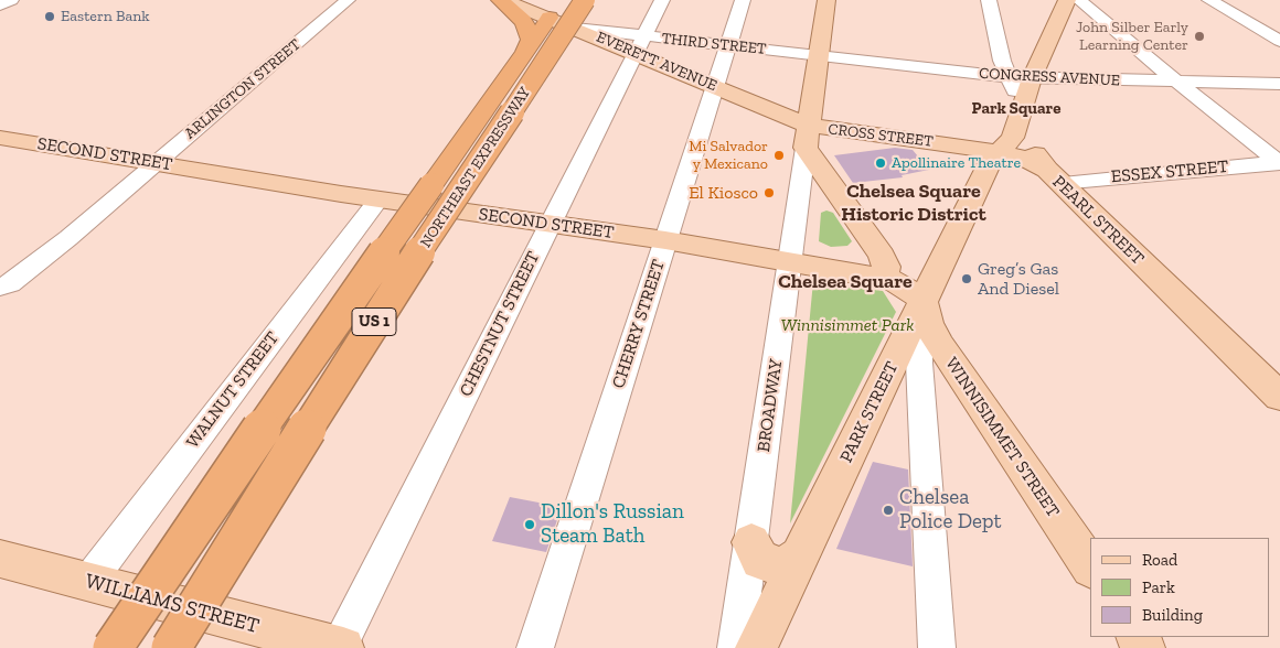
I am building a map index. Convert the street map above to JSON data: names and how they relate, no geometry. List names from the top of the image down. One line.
{"streets":{"highway":["NORTHEAST EXPRESSWAY","US 1"],"main road":["EVERETT AVENUE","CROSS STREET","SECOND STREET","PEARL STREET","BROADWAY","PARK STREET","WINNISIMMET STREET","WILLIAMS STREET"],"street":["THIRD STREET","CONGRESS AVENUE","ARLINGTON STREET","ESSEX STREET","CHESTNUT STREET","CHERRY STREET","WALNUT STREET"]},"crossings":[["THIRD STREET","EVERETT AVENUE"],["THIRD STREET","CONGRESS AVENUE"],["THIRD STREET","CHESTNUT STREET"],["THIRD STREET","CHERRY STREET"],["THIRD STREET","BROADWAY"],["EVERETT AVENUE","CROSS STREET"],["EVERETT AVENUE","NORTHEAST EXPRESSWAY"],["EVERETT AVENUE","CHESTNUT STREET"],["EVERETT AVENUE","CHERRY STREET"],["EVERETT AVENUE","BROADWAY"],["CONGRESS AVENUE","PEARL STREET"],["CONGRESS AVENUE","BROADWAY"],["CONGRESS AVENUE","PARK STREET"],["ARLINGTON STREET","SECOND STREET"],["CROSS STREET","ESSEX STREET"],["CROSS STREET","PEARL STREET"],["CROSS STREET","BROADWAY"],["CROSS STREET","PARK STREET"],["SECOND STREET","CHESTNUT STREET"],["SECOND STREET","CHERRY STREET"],["SECOND STREET","WALNUT STREET"],["SECOND STREET","BROADWAY"],["SECOND STREET","PARK STREET"],["SECOND STREET","WINNISIMMET STREET"],["ESSEX STREET","PEARL STREET"],["PEARL STREET","PARK STREET"],["CHESTNUT STREET","WILLIAMS STREET"],["WALNUT STREET","WILLIAMS STREET"],["PARK STREET","WINNISIMMET STREET"]],"districts":["Park Square","Chelsea Square Historic District","Chelsea Square"],"parks":["Winnisimmet Park"],"places":["Eastern Bank","John Silber Early Learning Center","Mi Salvador y Mexicano","Apollinaire Theatre","El Kiosco","Greg’s Gas And Diesel","Chelsea Police Dept","Dillon's Russian Steam Bath"],"legend":["Road","Park","Building"]}
